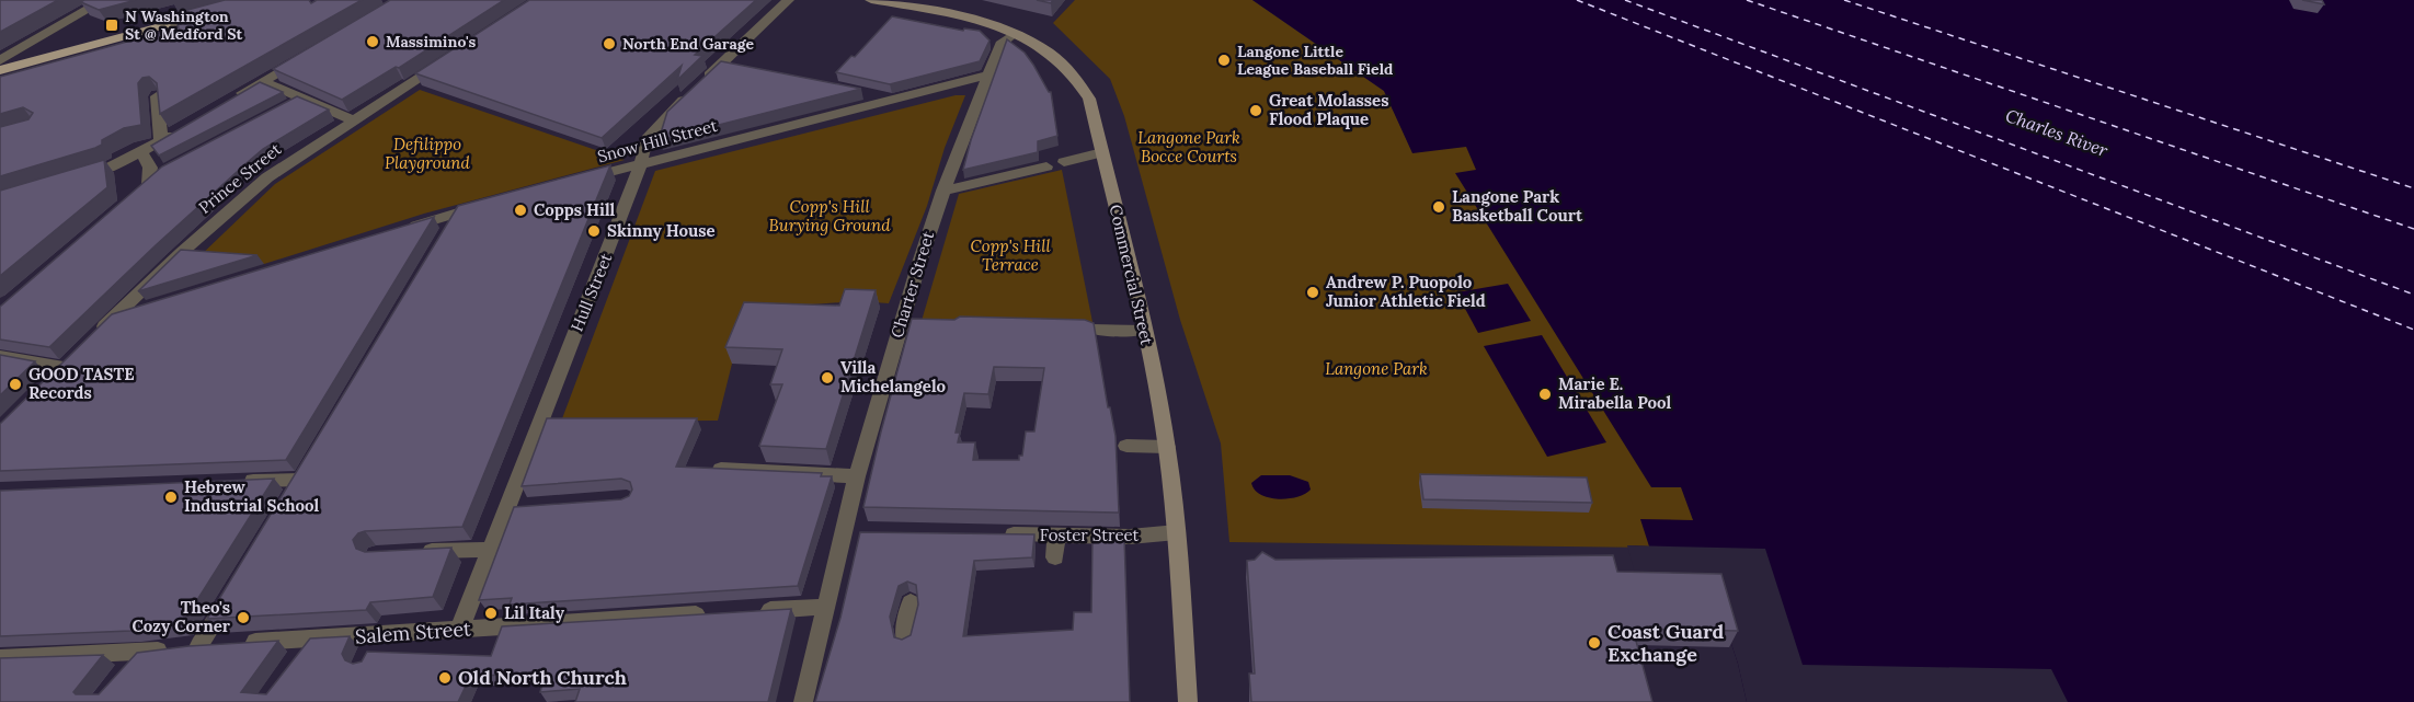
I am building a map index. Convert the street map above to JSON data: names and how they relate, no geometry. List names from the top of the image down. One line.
{"streets":{"main road":["Commercial Street"],"street":["Snow Hill Street","Prince Street","Charter Street","Hull Street","Foster Street","Salem Street"]},"crossings":[["Snow Hill Street","Charter Street"],["Snow Hill Street","Hull Street"],["Commercial Street","Charter Street"],["Commercial Street","Foster Street"],["Hull Street","Salem Street"]],"water":["Charles River"],"parks":["Langone Park Bocce Courts","Defilippo Playground","Copp's Hill Burying Ground","Copp's Hill Terrace","Langone Park"],"places":{"transit":["N Washington St @ Medford St"],"other":["Massimino's","North End Garage","Langone Little League Baseball Field","Great Molasses Flood Plaque","Langone Park Basketball Court","Copps Hill","Skinny House","Andrew P. Puopolo Junior Athletic Field","Villa Michelangelo","GOOD TASTE Records","Marie E. Mirabella Pool","Hebrew Industrial School","Lil Italy","Theo's Cozy Corner","Coast Guard Exchange","Old North Church"]}}
